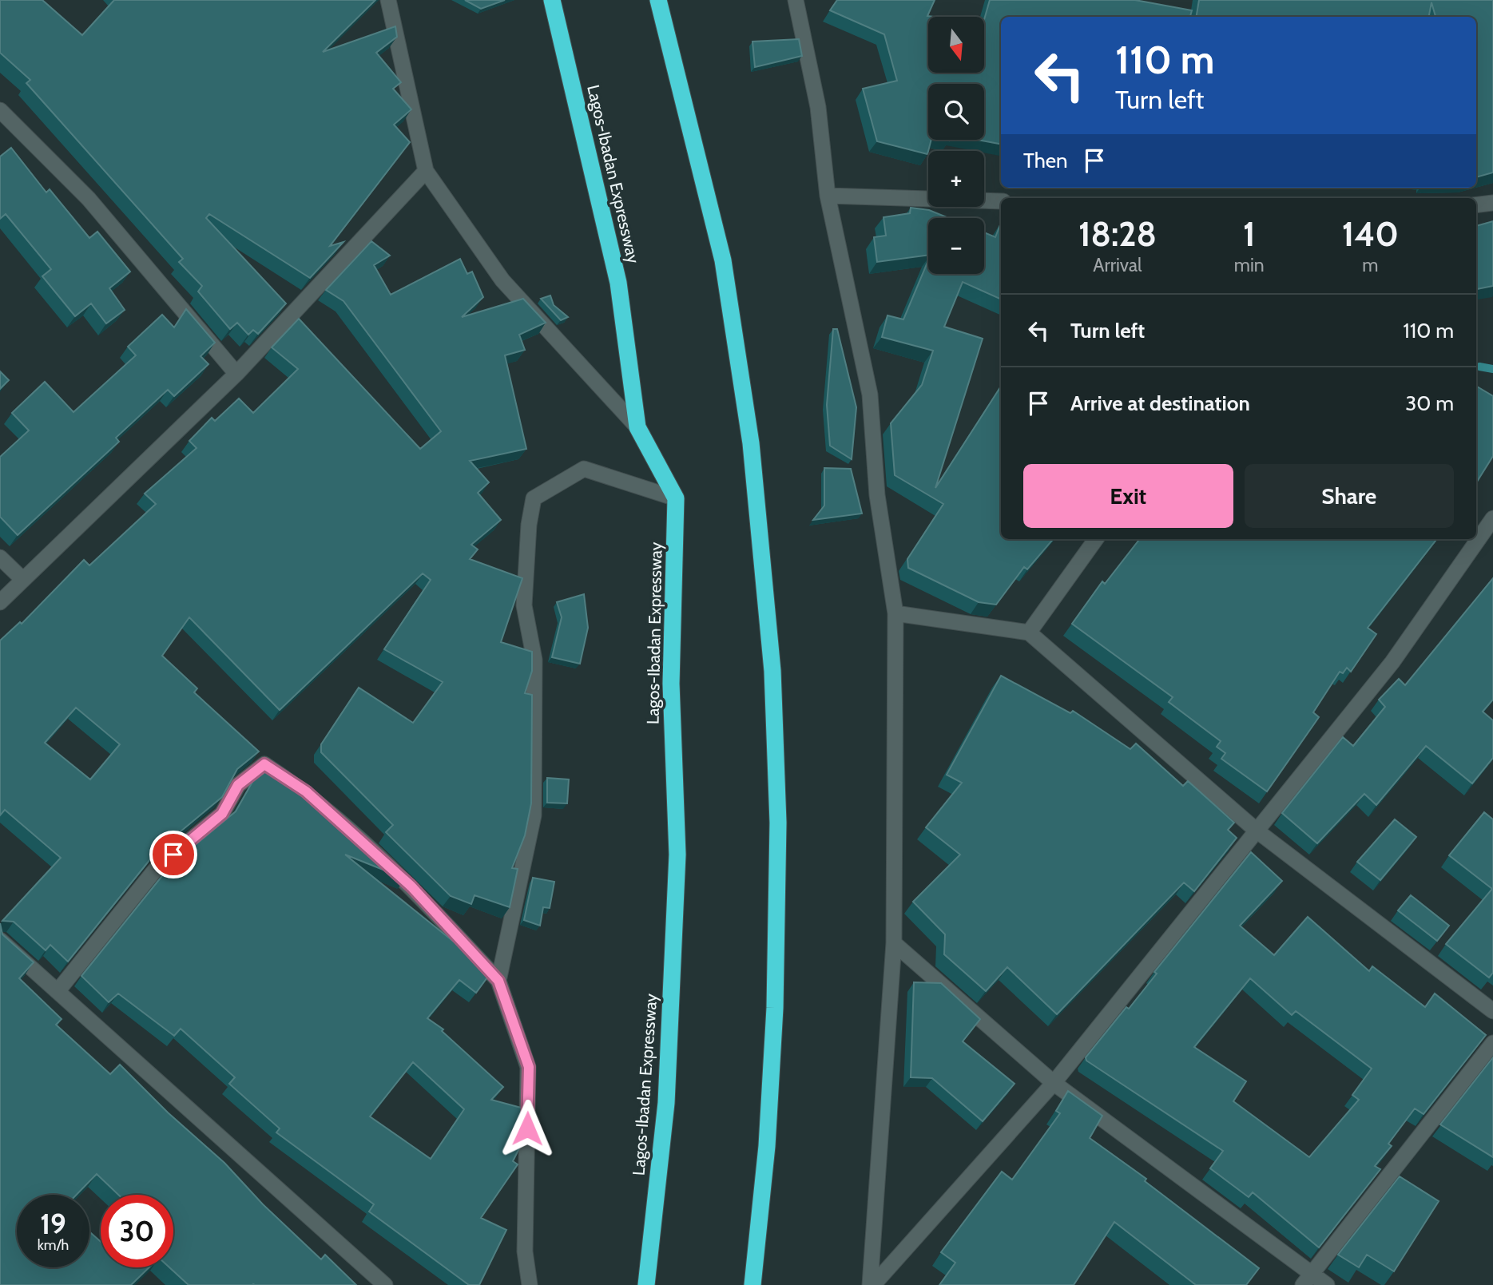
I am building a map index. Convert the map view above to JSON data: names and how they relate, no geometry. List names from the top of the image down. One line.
{"streets":{"highway":["Lagos-Ibadan Expressway"]},"north":"bottom","page":{"map_buttons":["+","−"],"turn":["110 m","Turn left"],"then":"Then","eta":["18:28","Arrival","1","min","140","m"],"list":[{"name":"Turn left","value":"110 m"},{"name":"Arrive at destination","value":"30 m"}],"buttons":["Exit","Share"],"speed":"19 km/h","limit":"30"}}
